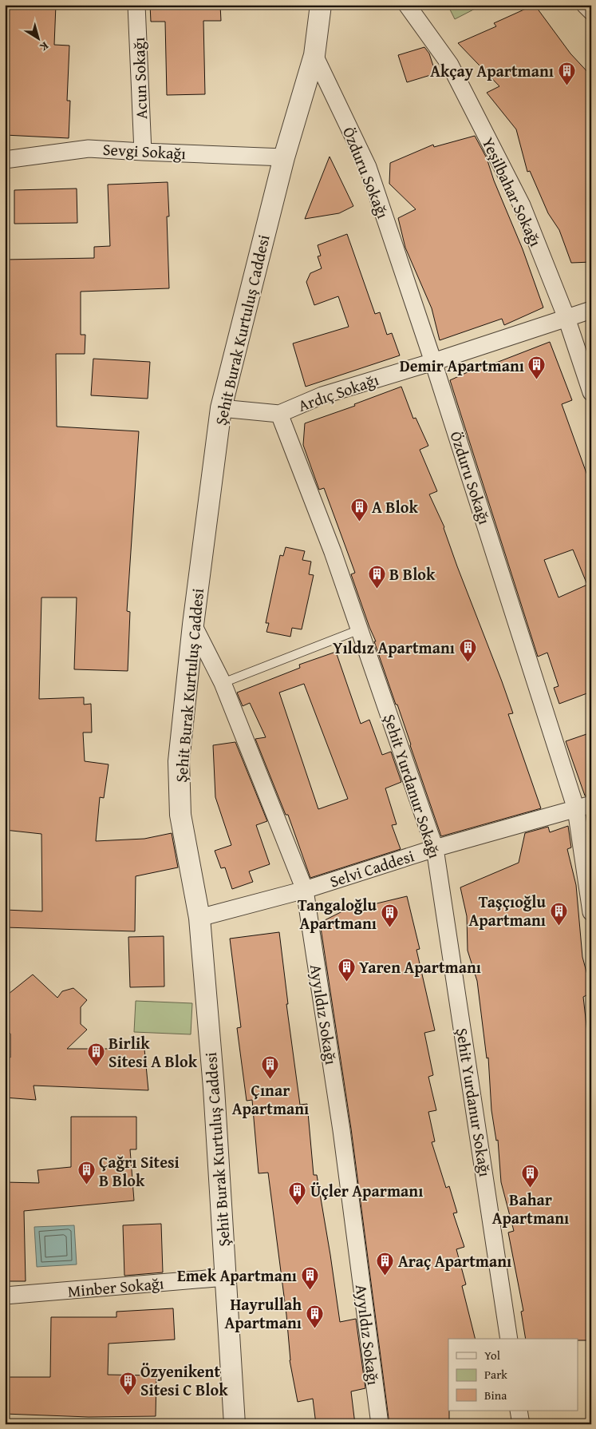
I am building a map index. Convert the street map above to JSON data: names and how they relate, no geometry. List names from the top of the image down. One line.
{"streets":{"street":["Acun Sokağı","Sevgi Sokağı","Özduru Sokağı","Yeşilbahar Sokağı","Şehit Burak Kurtuluş Caddesi","Ardıç Sokağı","Şehit Yurdanur Sokağı","Selvi Caddesi","Ayyıldız Sokağı","Minber Sokağı"]},"crossings":[["Acun Sokağı","Sevgi Sokağı"],["Sevgi Sokağı","Şehit Burak Kurtuluş Caddesi"],["Özduru Sokağı","Şehit Burak Kurtuluş Caddesi"],["Özduru Sokağı","Ardıç Sokağı"],["Özduru Sokağı","Selvi Caddesi"],["Yeşilbahar Sokağı","Ardıç Sokağı"],["Şehit Burak Kurtuluş Caddesi","Ardıç Sokağı"],["Şehit Burak Kurtuluş Caddesi","Selvi Caddesi"],["Şehit Burak Kurtuluş Caddesi","Ayyıldız Sokağı"],["Şehit Burak Kurtuluş Caddesi","Minber Sokağı"],["Ardıç Sokağı","Şehit Yurdanur Sokağı"],["Şehit Yurdanur Sokağı","Selvi Caddesi"],["Selvi Caddesi","Ayyıldız Sokağı"]],"places":{"building":["Akçay Apartmanı","Demir Apartmanı","A Blok","B Blok","Yıldız Apartmanı","Taşçıoğlu Apartmanı","Tangaloğlu Apartmanı","Yaren Apartmanı","Birlik Sitesi A Blok","Çınar Apartmanı","Çağrı Sitesi B Blok","Bahar Apartmanı","Üçler Aparmanı","Araç Apartmanı","Emek Apartmanı","Hayrullah Apartmanı","Özyenikent Sitesi C Blok"]},"legend":["Yol","Park","Bina"],"north":"bottom right"}
